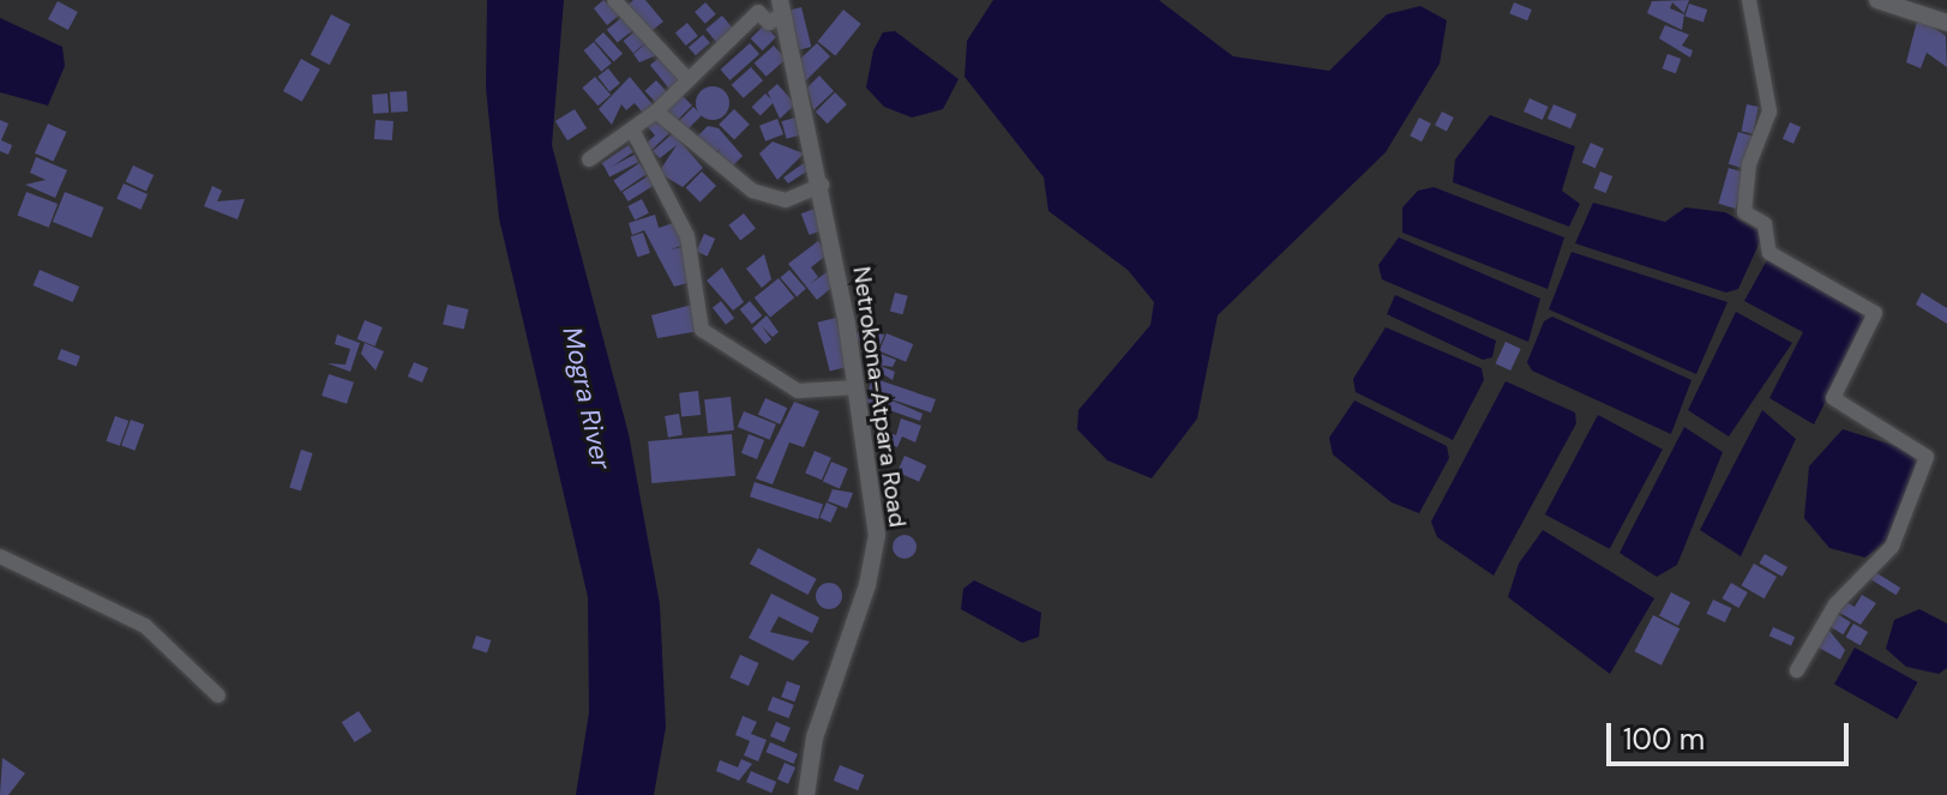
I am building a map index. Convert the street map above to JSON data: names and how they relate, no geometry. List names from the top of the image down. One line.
{"streets":{"street":["Netrokona-Atpara Road"]},"water":["Mogra River"],"scale_bar":"100 m"}
